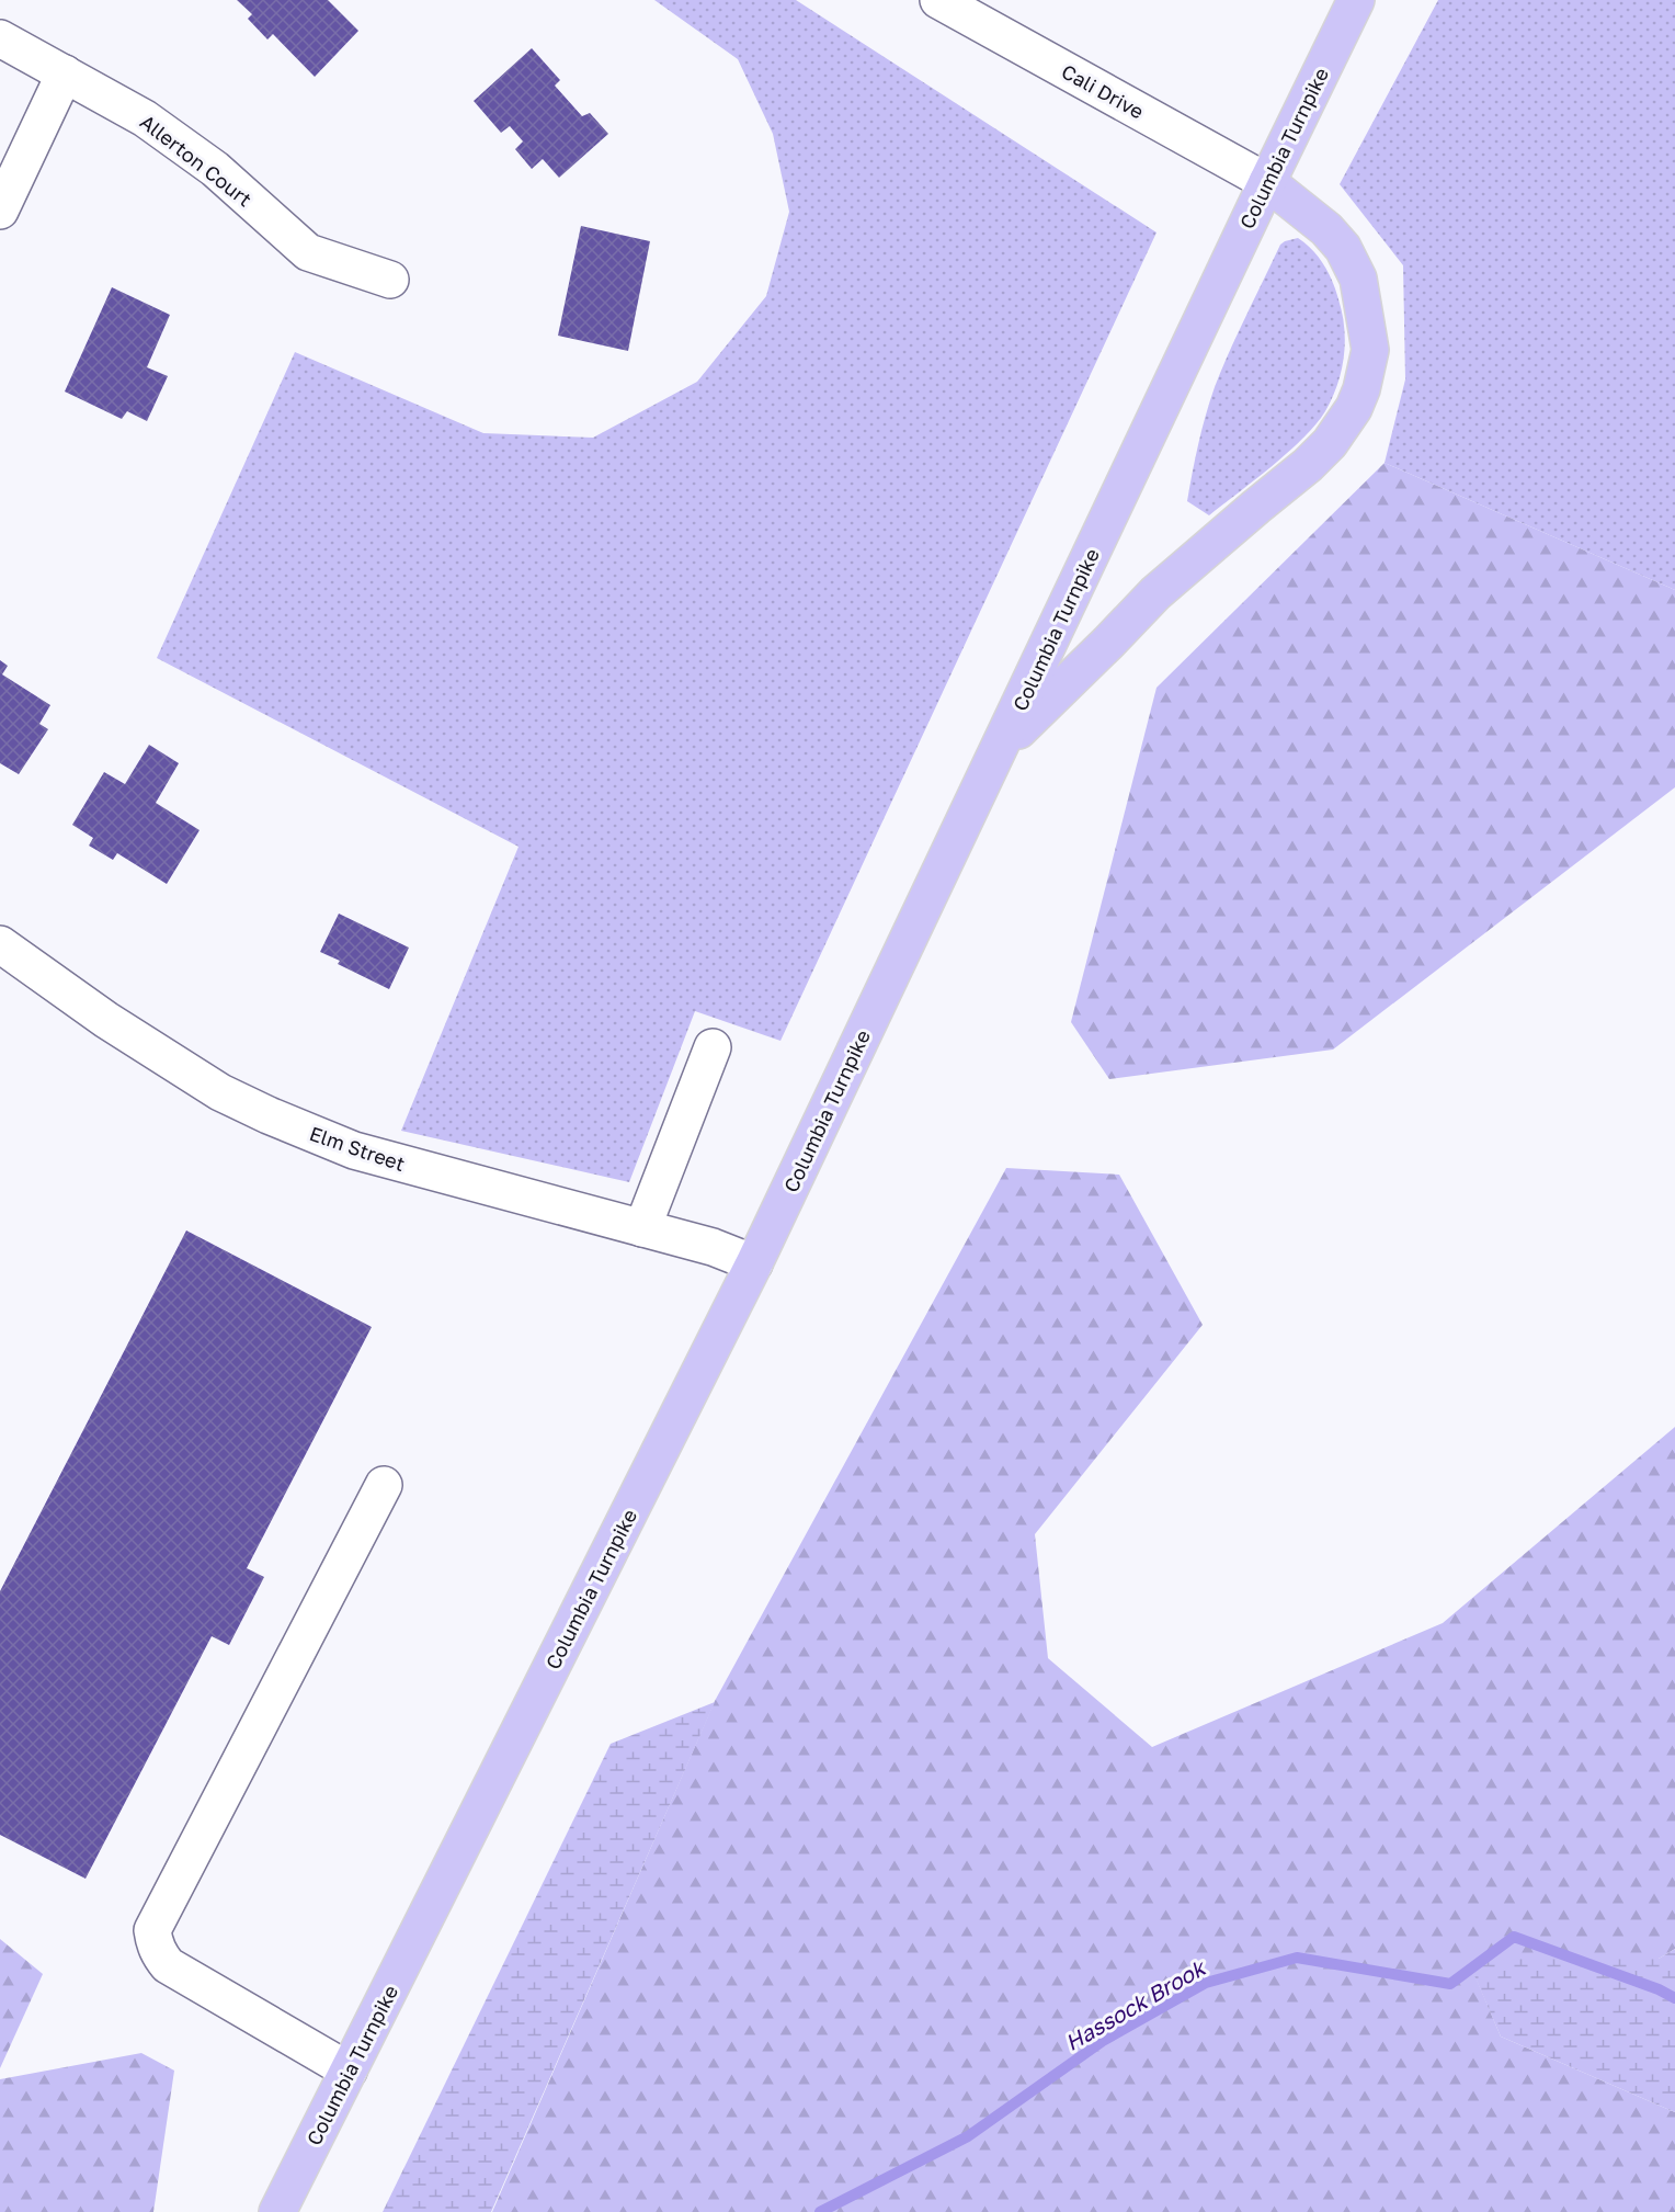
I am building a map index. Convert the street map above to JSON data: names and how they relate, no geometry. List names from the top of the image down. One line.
{"streets":{"main road":["Columbia Turnpike"],"street":["Cali Drive","Allerton Court","Elm Street"]},"crossings":[["Cali Drive","Columbia Turnpike"],["Columbia Turnpike","Elm Street"]],"water":["Hassock Brook"]}
